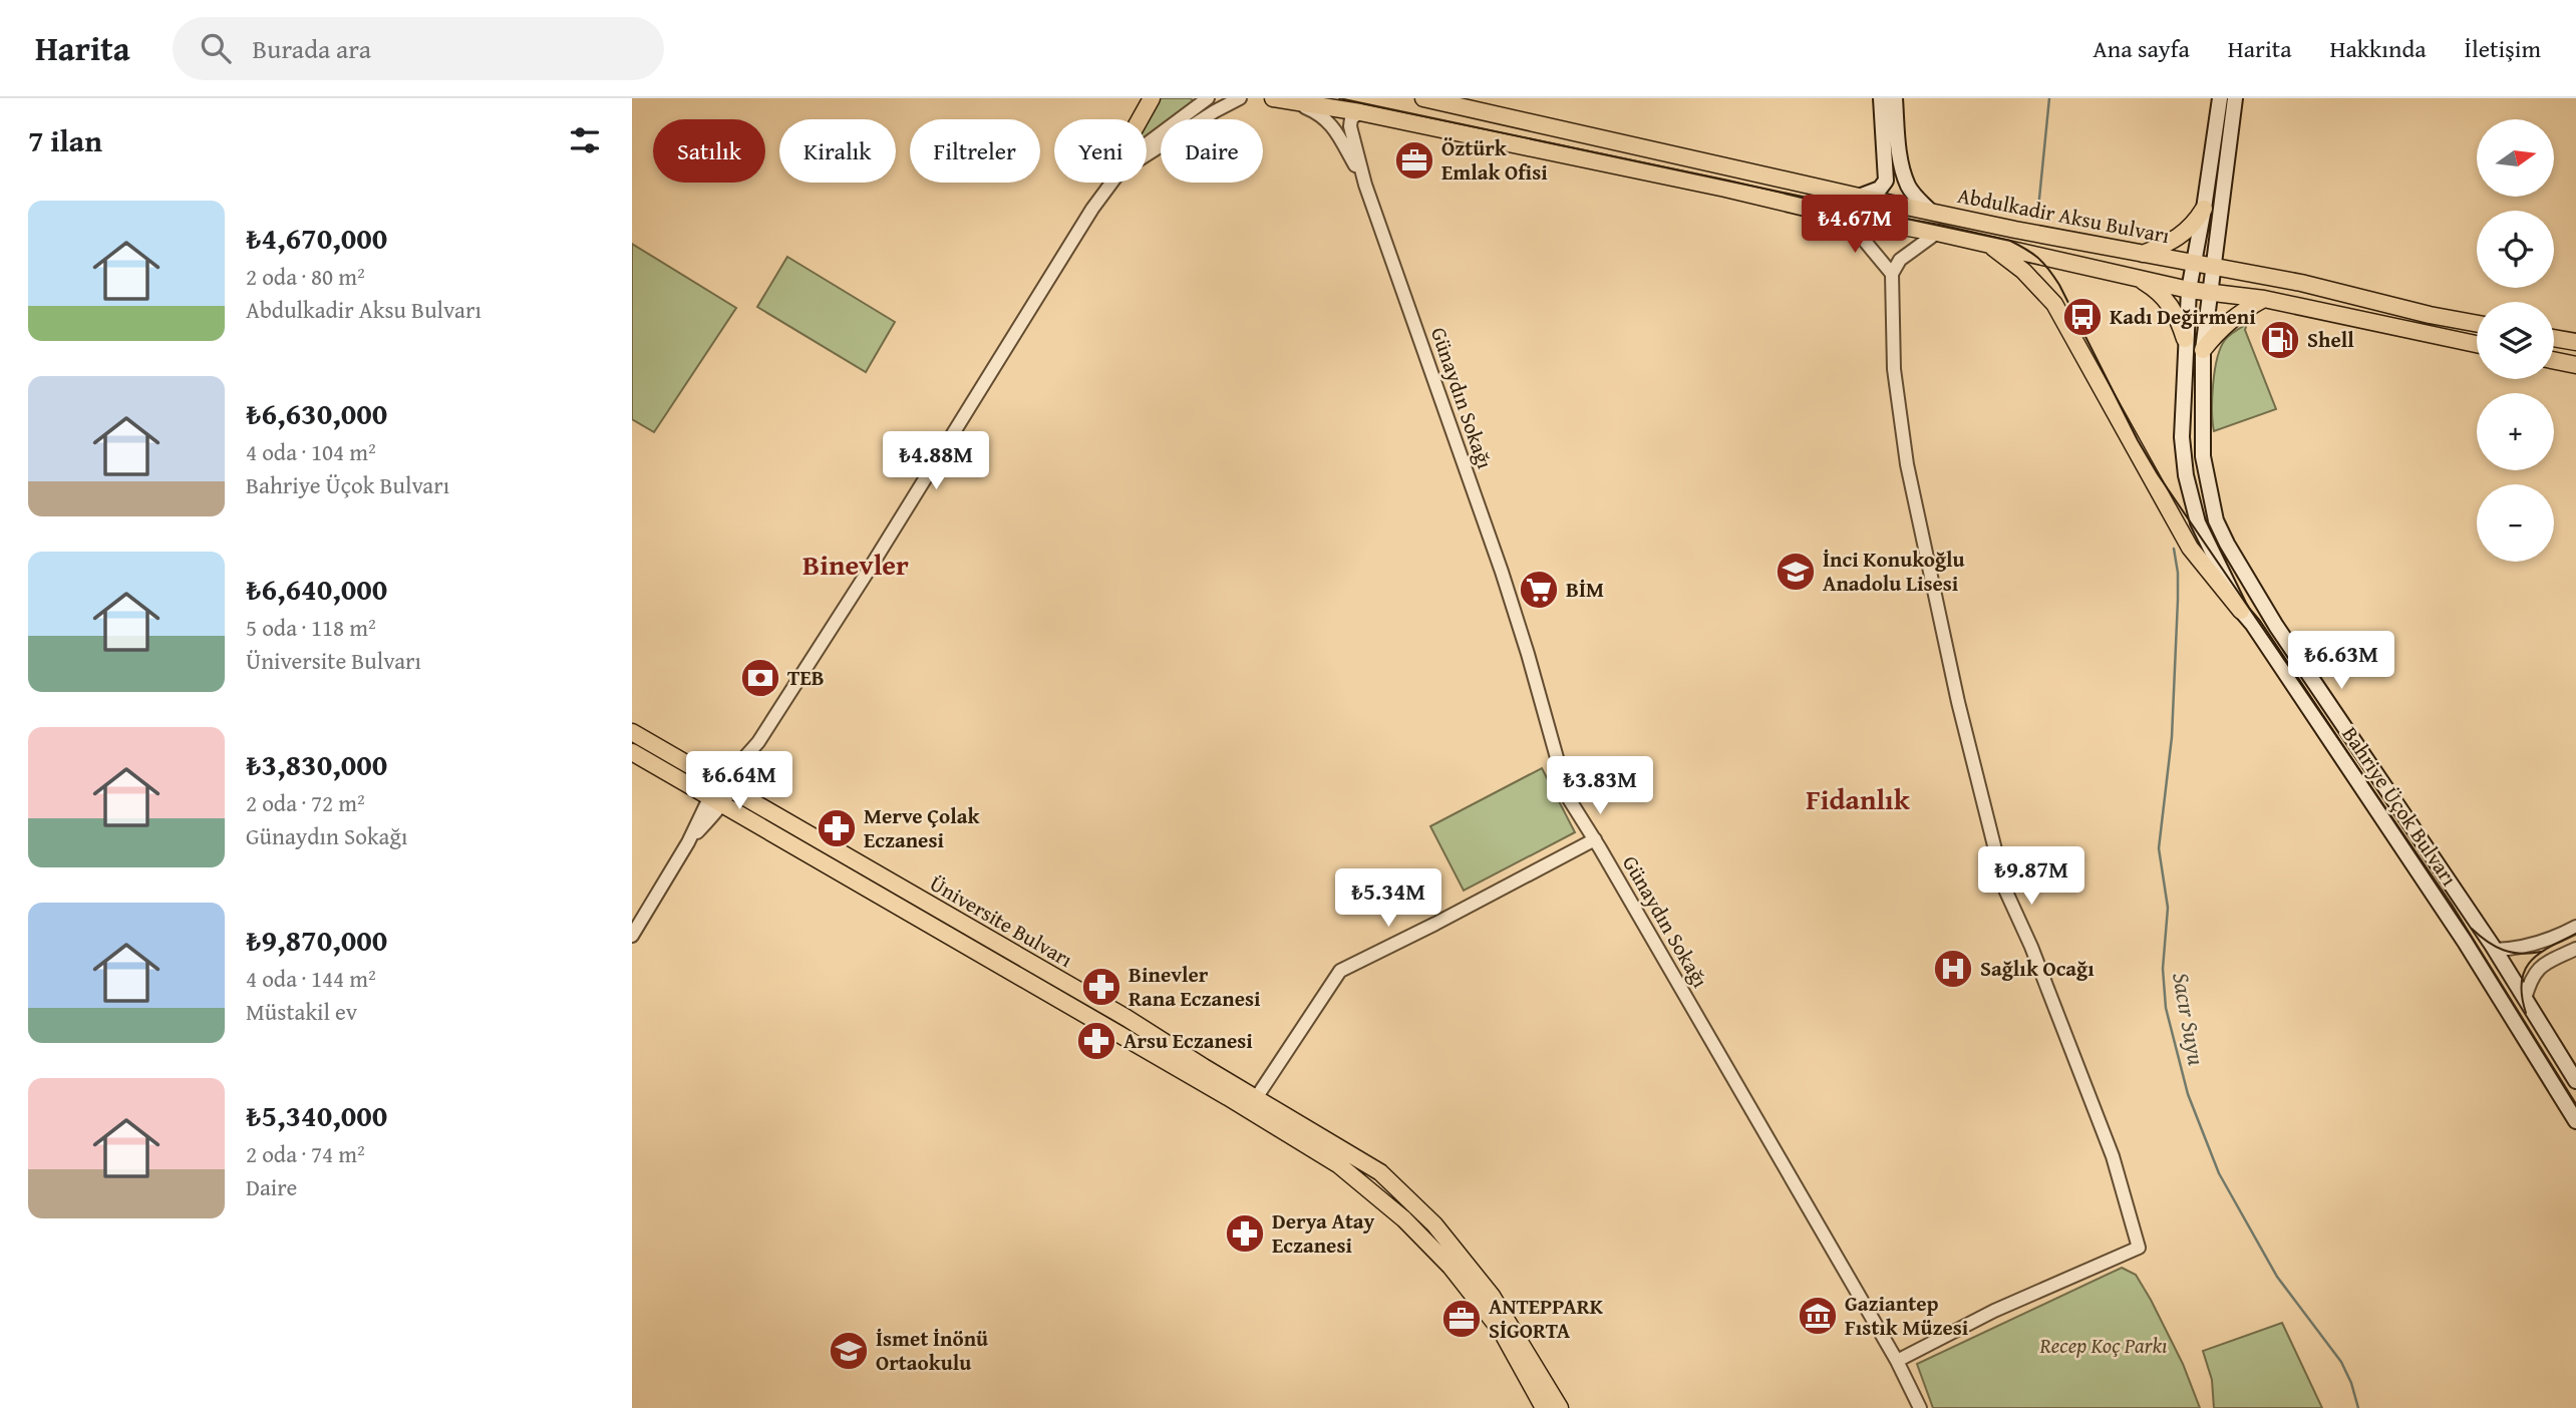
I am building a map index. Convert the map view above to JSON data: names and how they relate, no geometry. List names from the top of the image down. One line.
{"streets":{"main road":["Abdulkadir Aksu Bulvarı","Bahriye Üçok Bulvarı","Üniversite Bulvarı"],"street":["Günaydın Sokağı"]},"crossings":[["Abdulkadir Aksu Bulvarı","Bahriye Üçok Bulvarı"]],"districts":["Binevler","Fidanlık"],"water":["Sacır Suyu"],"parks":["Recep Koç Parkı"],"places":{"office":["Öztürk Emlak Ofisi","ANTEPPARK SİGORTA"],"bus stop":["Kadı Değirmeni"],"fuel station":["Shell"],"school or university":["İnci Konukoğlu Anadolu Lisesi","İsmet İnönü Ortaokulu"],"supermarket":["BİM"],"bank":["TEB"],"pharmacy":["Merve Çolak Eczanesi","Binevler Rana Eczanesi","Arsu Eczanesi","Derya Atay Eczanesi"],"hospital":["Sağlık Ocağı"],"museum":["Gaziantep Fıstık Müzesi"]},"north":"right","page":{"header":"Harita","search":"Burada ara","nav":["Ana sayfa","Harita","Hakkında","İletişim"],"heading":"7 ilan","map_buttons":["+","−"],"chip":["Satılık","Kiralık","Filtreler","Yeni","Daire"],"list":[{"name":"₺4,670,000","note":"2 oda · 80 m² · Abdulkadir Aksu Bulvarı"},{"name":"₺6,630,000","note":"4 oda · 104 m² · Bahriye Üçok Bulvarı"},{"name":"₺6,640,000","note":"5 oda · 118 m² · Üniversite Bulvarı"},{"name":"₺3,830,000","note":"2 oda · 72 m² · Günaydın Sokağı"},{"name":"₺9,870,000","note":"4 oda · 144 m² · Müstakil ev"},{"name":"₺5,340,000","note":"2 oda · 74 m² · Daire"}],"price":["₺4.67M","₺4.88M","₺6.63M","₺6.64M","₺3.83M","₺9.87M","₺5.34M"]}}
